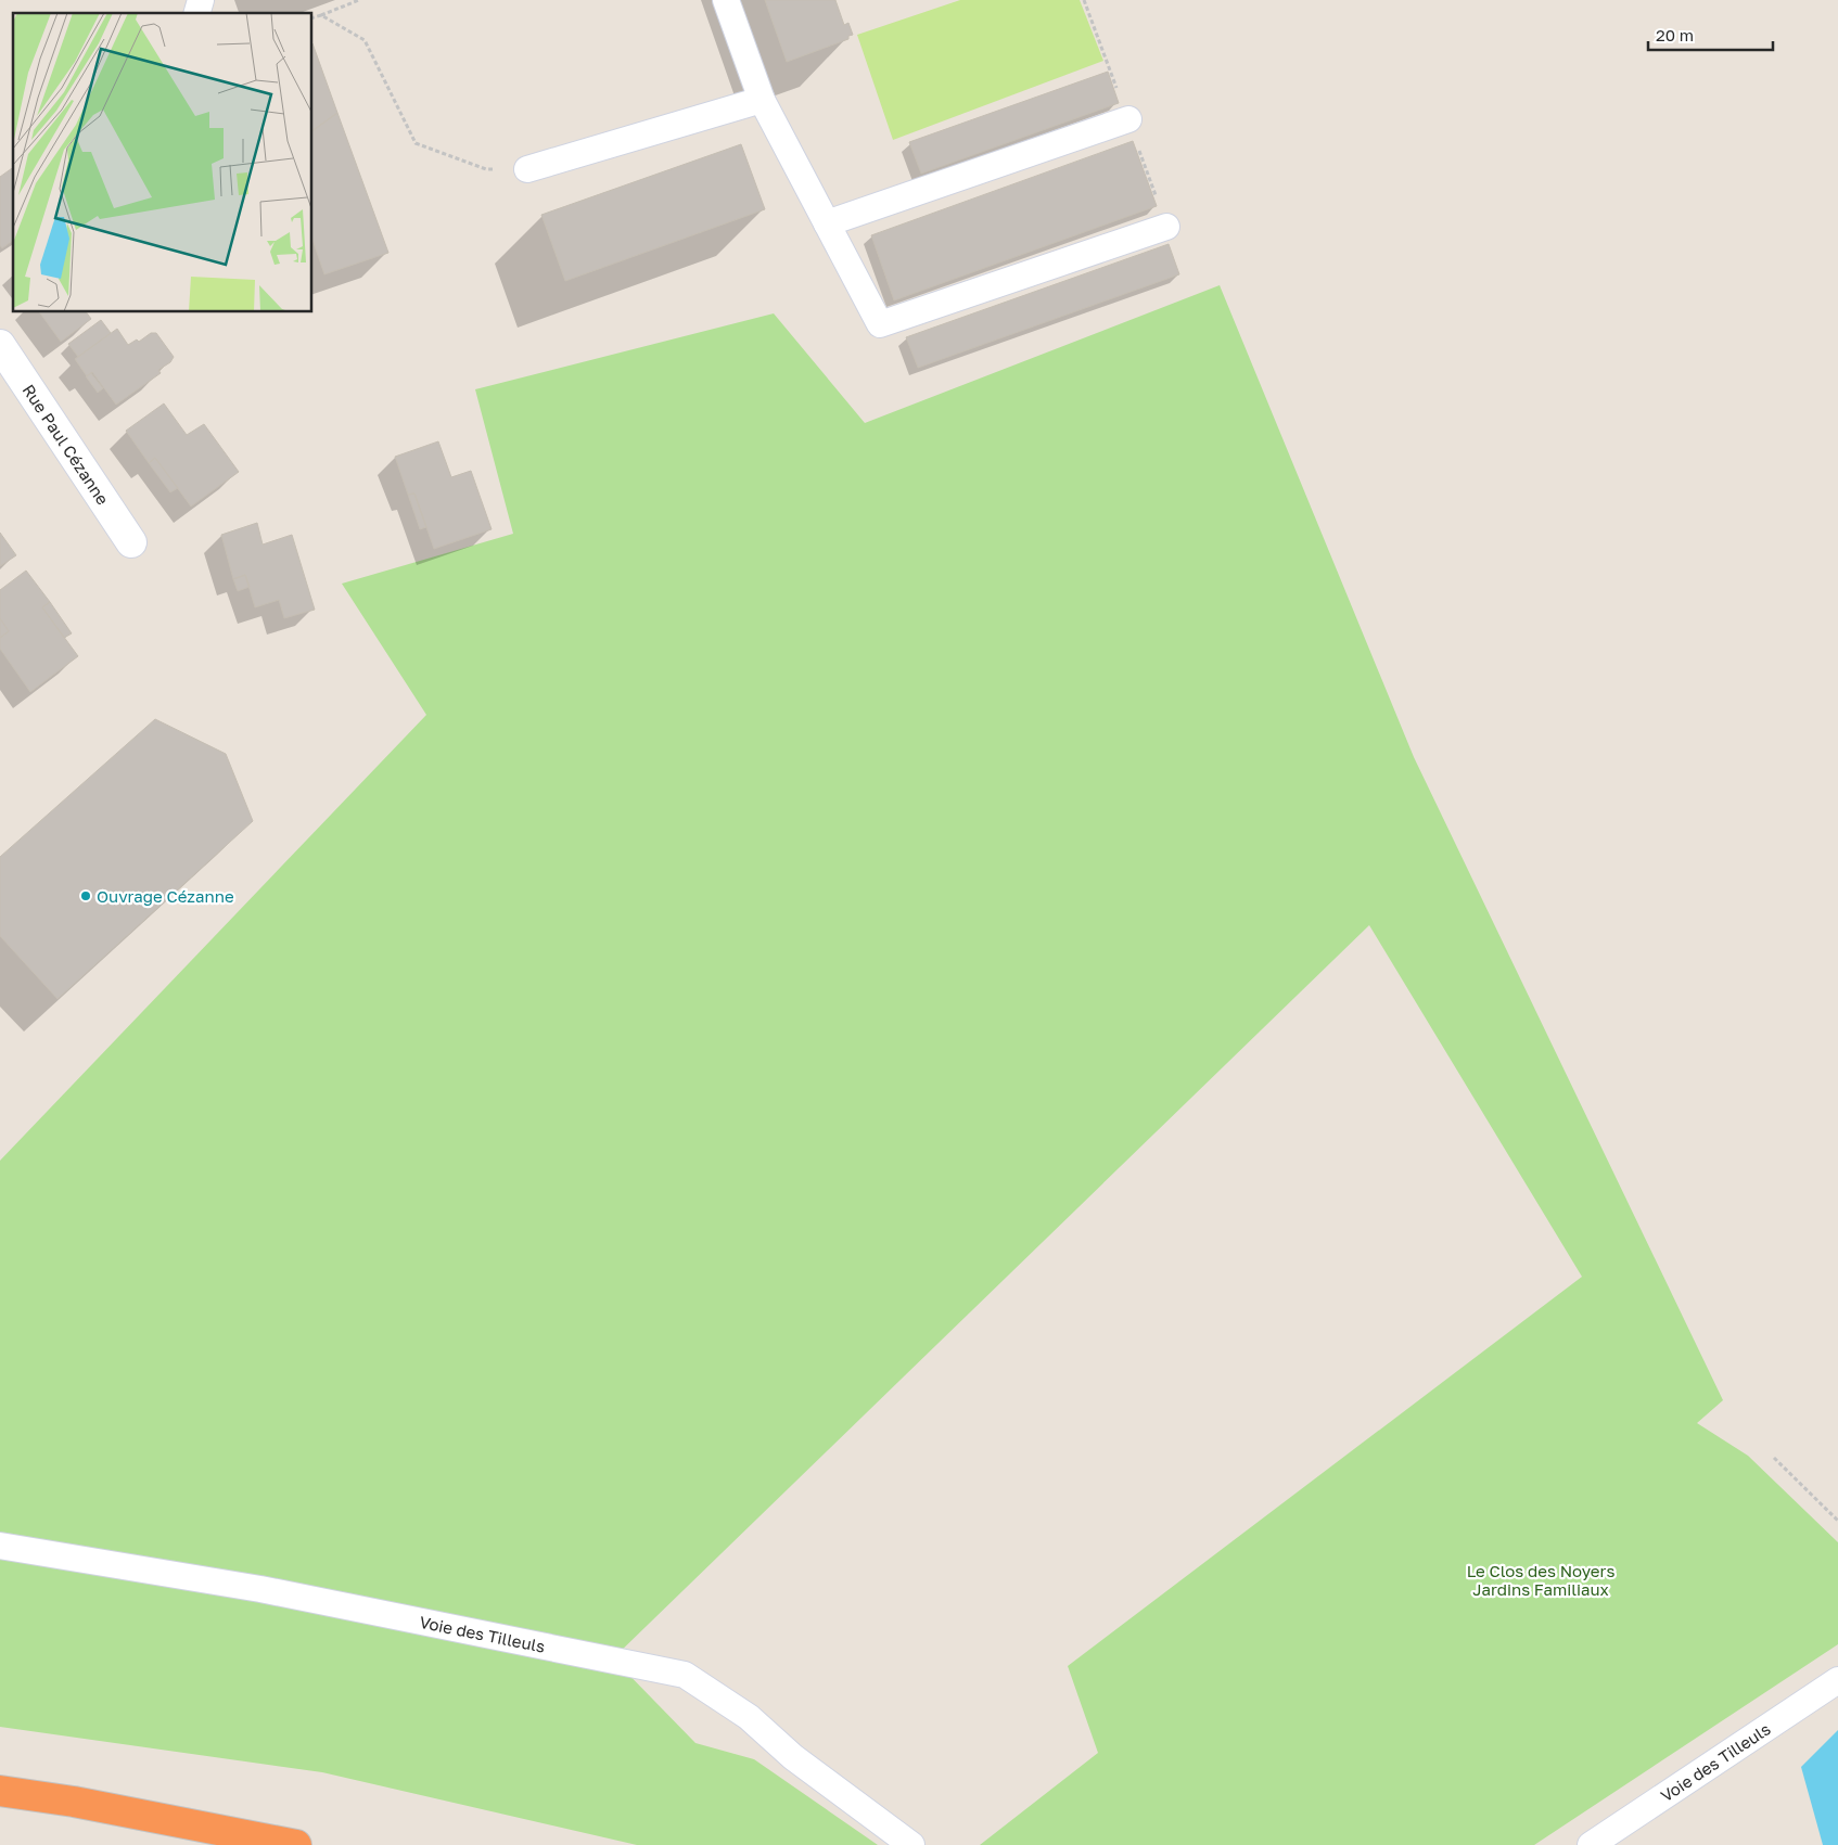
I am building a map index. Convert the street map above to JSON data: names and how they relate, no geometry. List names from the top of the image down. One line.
{"streets":{"street":["Rue Paul Cézanne"],"lane":["Voie des Tilleuls"]},"parks":["Le Clos des Noyers Jardins Familiaux"],"places":["Ouvrage Cézanne"],"scale_bar":"20 m"}
